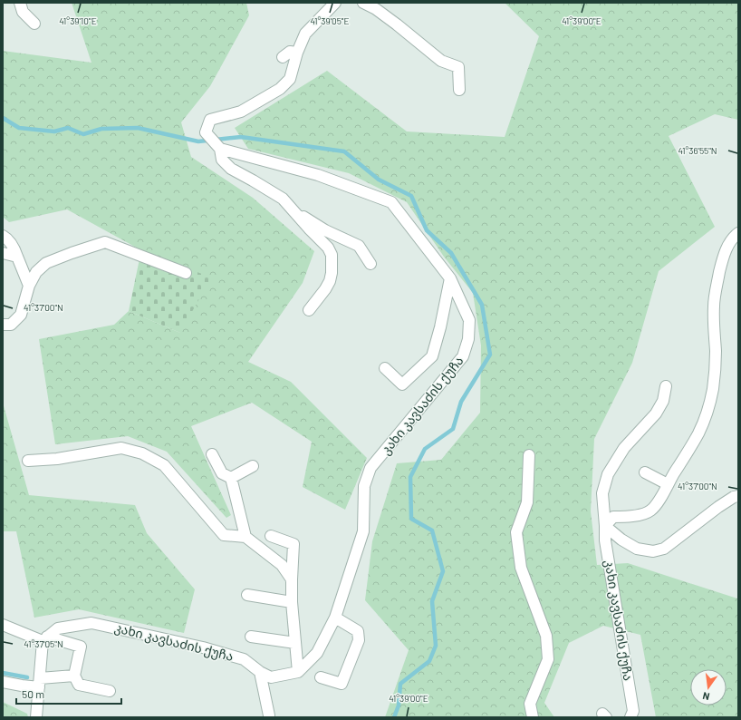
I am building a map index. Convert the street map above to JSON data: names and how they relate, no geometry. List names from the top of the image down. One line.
{"streets":{"street":["კახი კავსაძის ქუჩა"]},"scale_bar":"50 m","north":"bottom","coordinates":["41°39'10\"E","41°39'05\"E","41°39'00\"E","41°36'55\"N","41°37'00\"N","41°37'05\"N"]}
